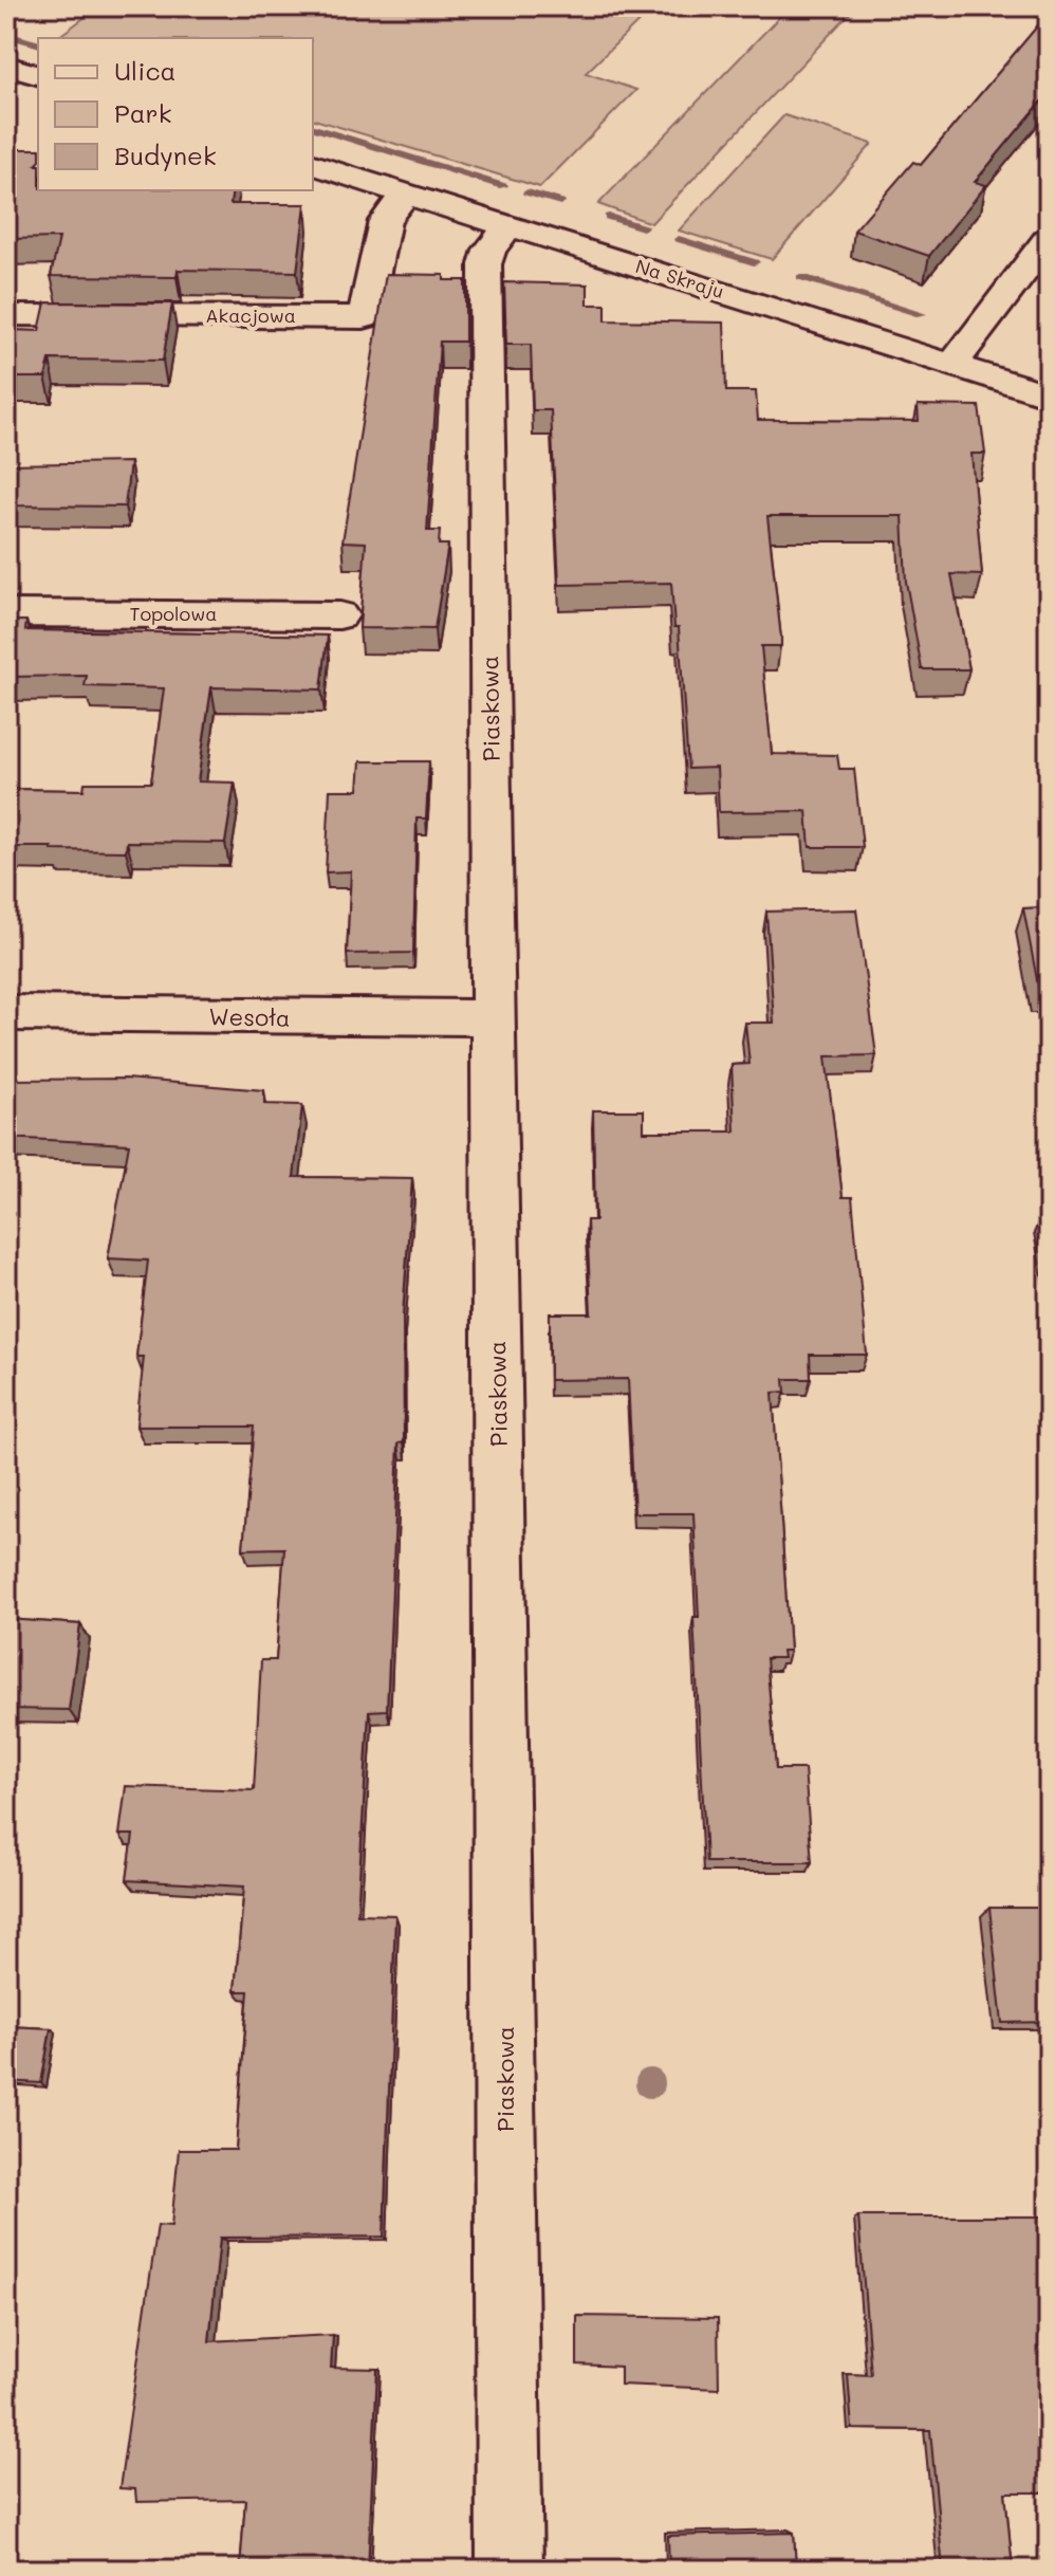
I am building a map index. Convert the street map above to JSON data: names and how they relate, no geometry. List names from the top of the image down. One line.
{"streets":{"street":["Na Skraju","Akacjowa","Topolowa","Piaskowa","Wesoła"]},"crossings":[["Na Skraju","Akacjowa"],["Na Skraju","Piaskowa"],["Piaskowa","Wesoła"]],"legend":["Ulica","Park","Budynek"]}
